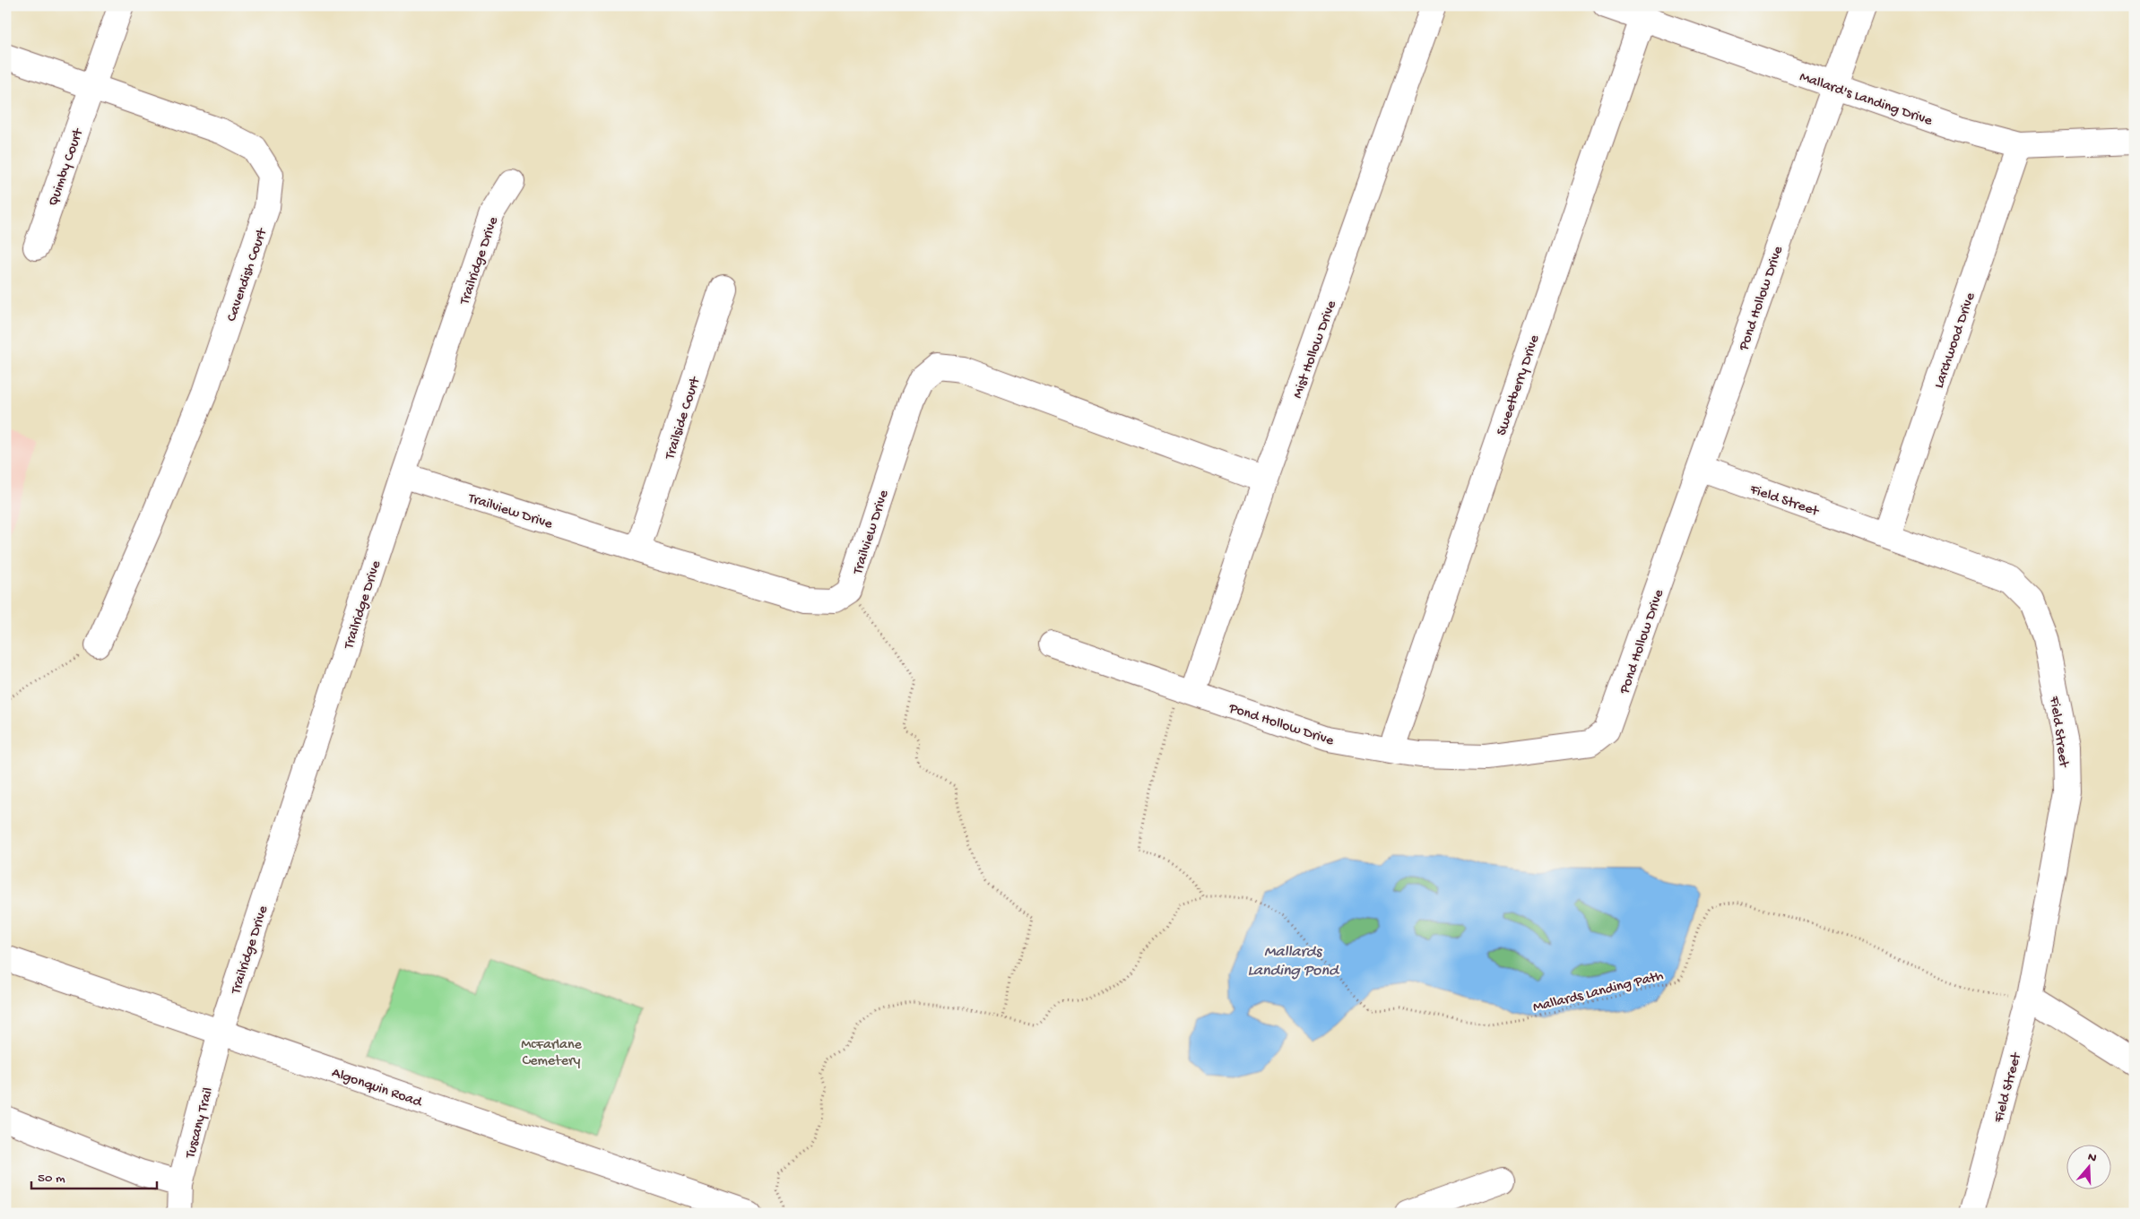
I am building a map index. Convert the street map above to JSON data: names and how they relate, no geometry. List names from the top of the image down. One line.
{"streets":{"street":["Mallard's Landing Drive","Quimby Court","Trailridge Drive","Cavendish Court","Pond Hollow Drive","Larchwood Drive","Mist Hollow Drive","Sweetberry Drive","Trailside Court","Field Street","Trailview Drive","Algonquin Road","Tuscany Trail"],"path":["Mallards Landing Path"]},"crossings":[["Mallard's Landing Drive","Pond Hollow Drive"],["Mallard's Landing Drive","Larchwood Drive"],["Mallard's Landing Drive","Sweetberry Drive"],["Quimby Court","Cavendish Court"],["Trailridge Drive","Trailview Drive"],["Trailridge Drive","Algonquin Road"],["Trailridge Drive","Tuscany Trail"],["Pond Hollow Drive","Mist Hollow Drive"],["Pond Hollow Drive","Sweetberry Drive"],["Pond Hollow Drive","Field Street"],["Larchwood Drive","Field Street"],["Mist Hollow Drive","Trailview Drive"],["Trailside Court","Trailview Drive"],["Field Street","Mallards Landing Path"],["Algonquin Road","Tuscany Trail"]],"water":["Mallards Landing Pond"],"parks":["McFarlane Cemetery"],"scale_bar":"50 m","north":"top"}
